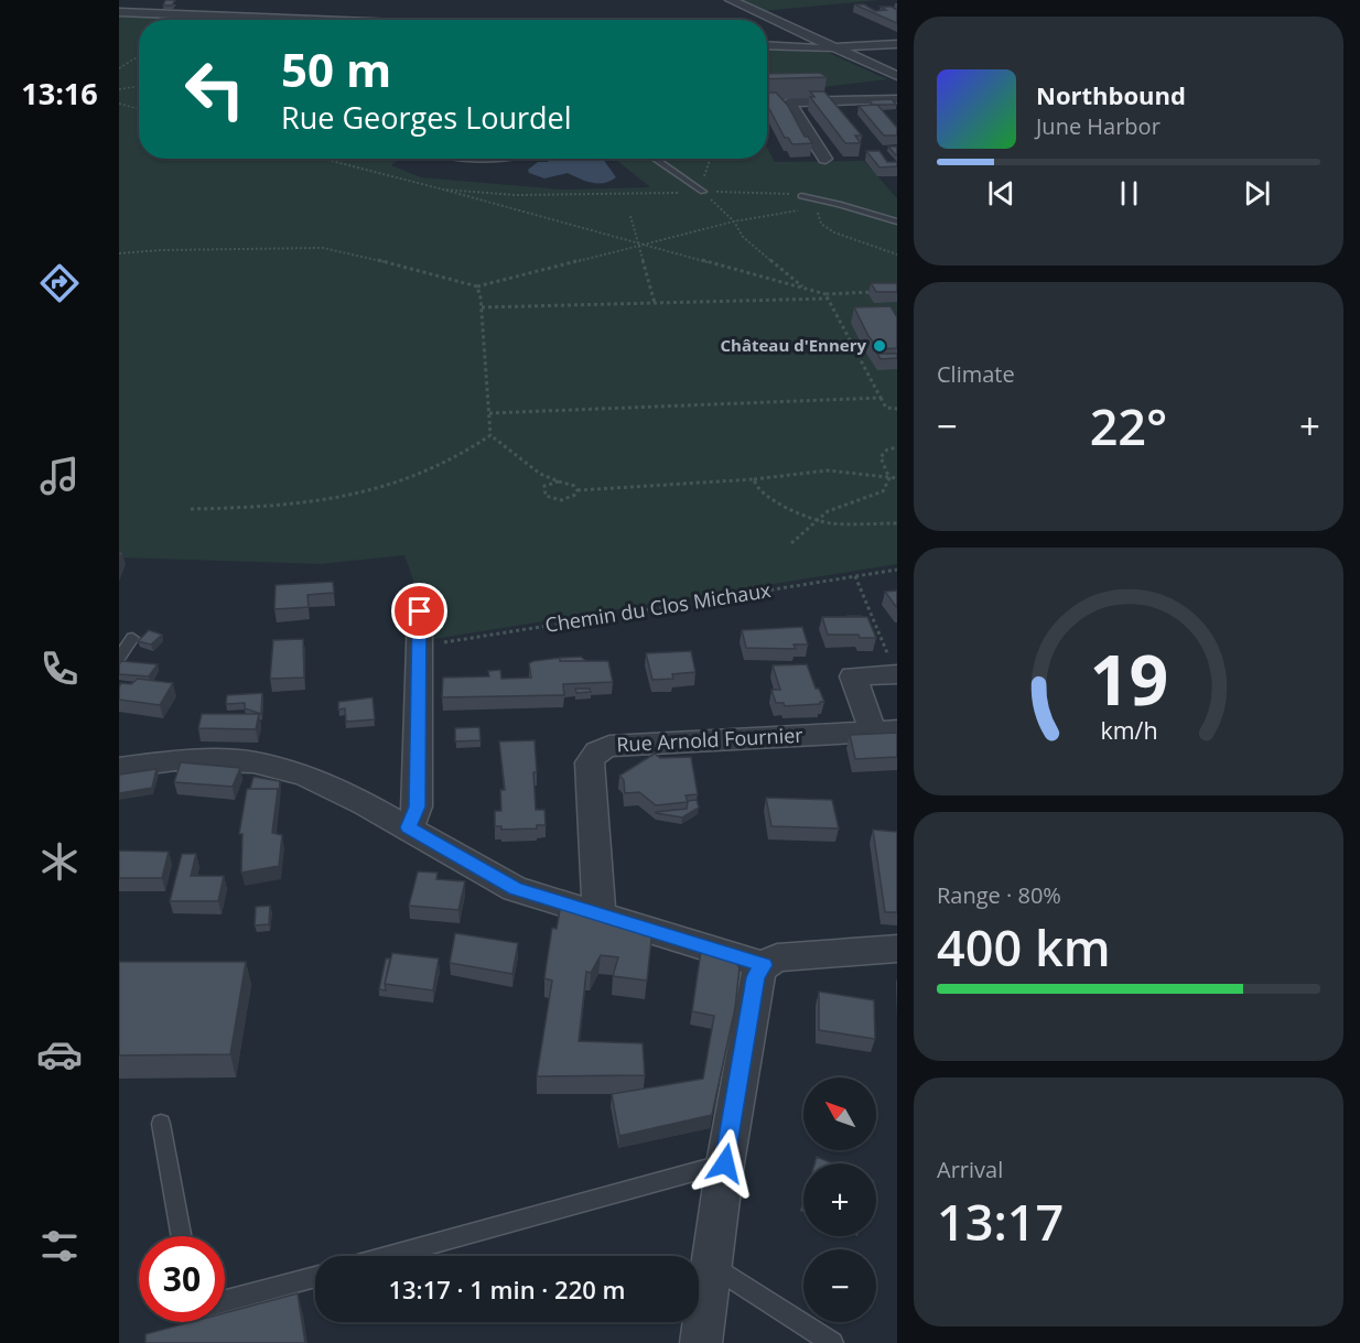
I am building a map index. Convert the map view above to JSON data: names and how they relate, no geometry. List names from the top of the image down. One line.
{"streets":{"street":["Rue Arnold Fournier"],"path":["Chemin du Clos Michaux"]},"places":["Château d'Ennery"],"north":"top left","page":{"tabs":"13:16","turn":["50 m","Rue Georges Lourdel"],"song":["Northbound","June Harbor"],"tile":["Climate",["Range · 80%","400 km"],["Arrival","13:17"]],"heat":["−","22°","+"],"map_buttons":["+","−"],"limit":"30","trip":"13:17 · 1 min · 220 m","gauge":["19","km/h"]}}
